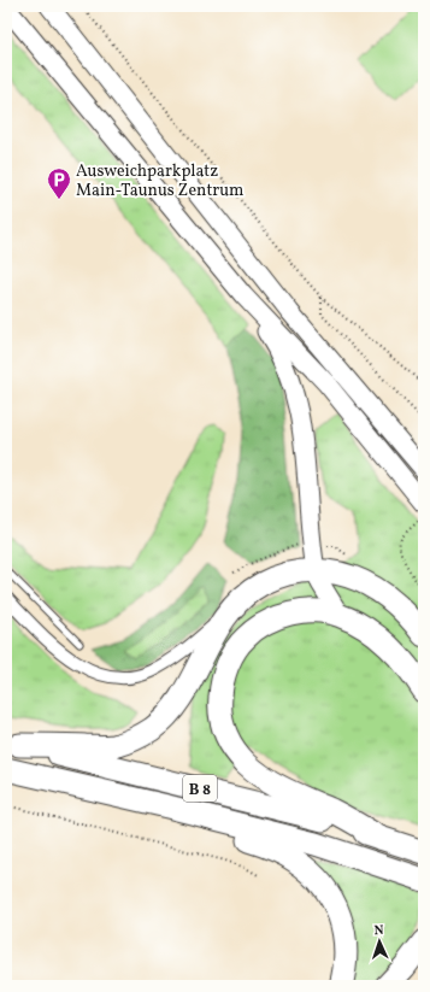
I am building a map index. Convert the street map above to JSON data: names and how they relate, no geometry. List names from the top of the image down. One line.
{"streets":{"highway":["B 8"]},"places":{"parking":["Ausweichparkplatz Main-Taunus Zentrum"]},"north":"top"}
